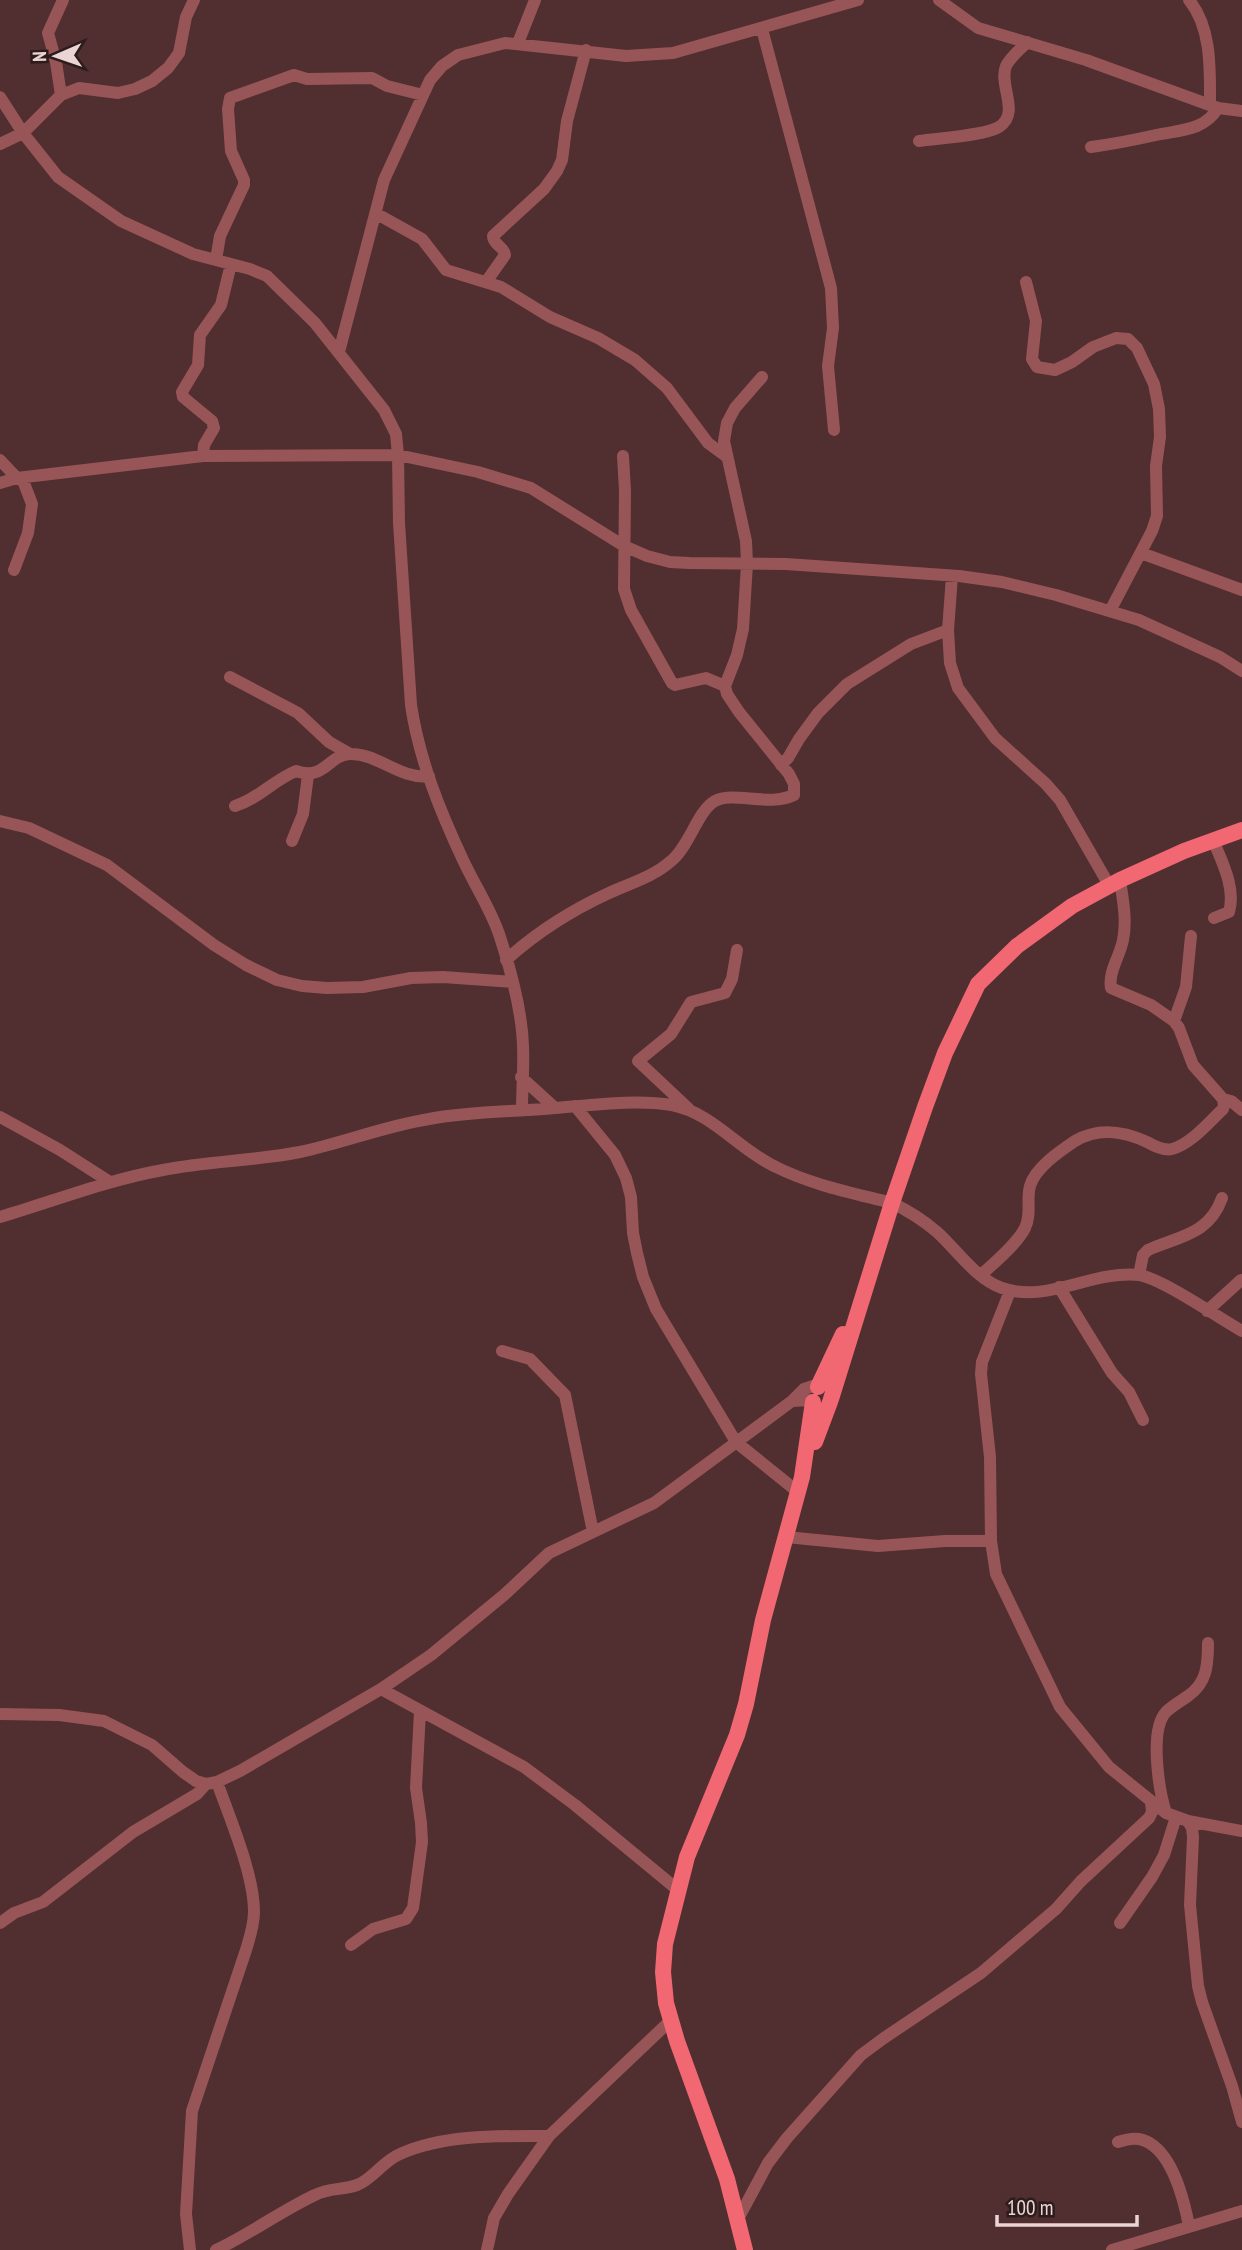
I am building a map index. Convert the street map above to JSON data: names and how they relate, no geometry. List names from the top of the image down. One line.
{"scale_bar":"100 m","north":"left"}
